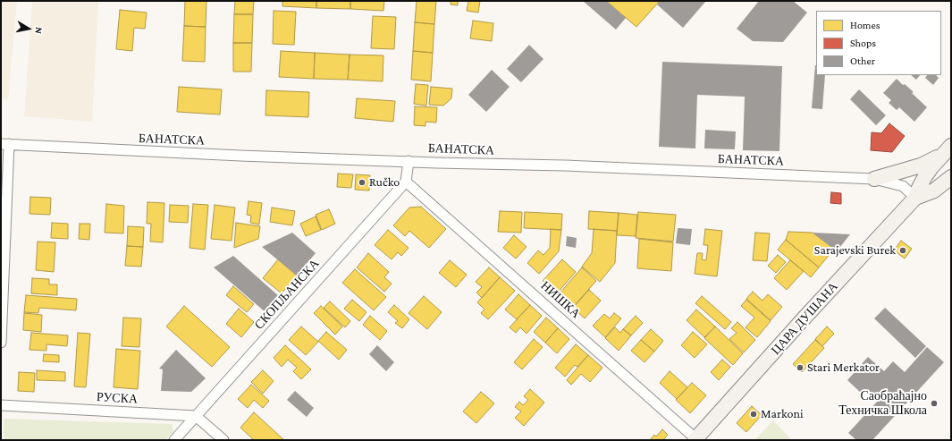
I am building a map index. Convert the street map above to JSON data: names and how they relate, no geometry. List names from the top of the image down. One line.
{"streets":{"main road":["ЦАРА ДУШАНА"],"street":["БАНАТСКА","СКОПЉАНСКА","НИШКА","РУСКА"]},"crossings":[["БАНАТСКА","ЦАРА ДУШАНА"],["СКОПЉАНСКА","НИШКА"],["СКОПЉАНСКА","РУСКА"],["НИШКА","ЦАРА ДУШАНА"]],"places":["Ručko","Sarajevski Burek","Stari Merkator","Саобраћајно Техничка Школа","Markoni"],"legend":["Homes","Shops","Other"],"north":"right"}
